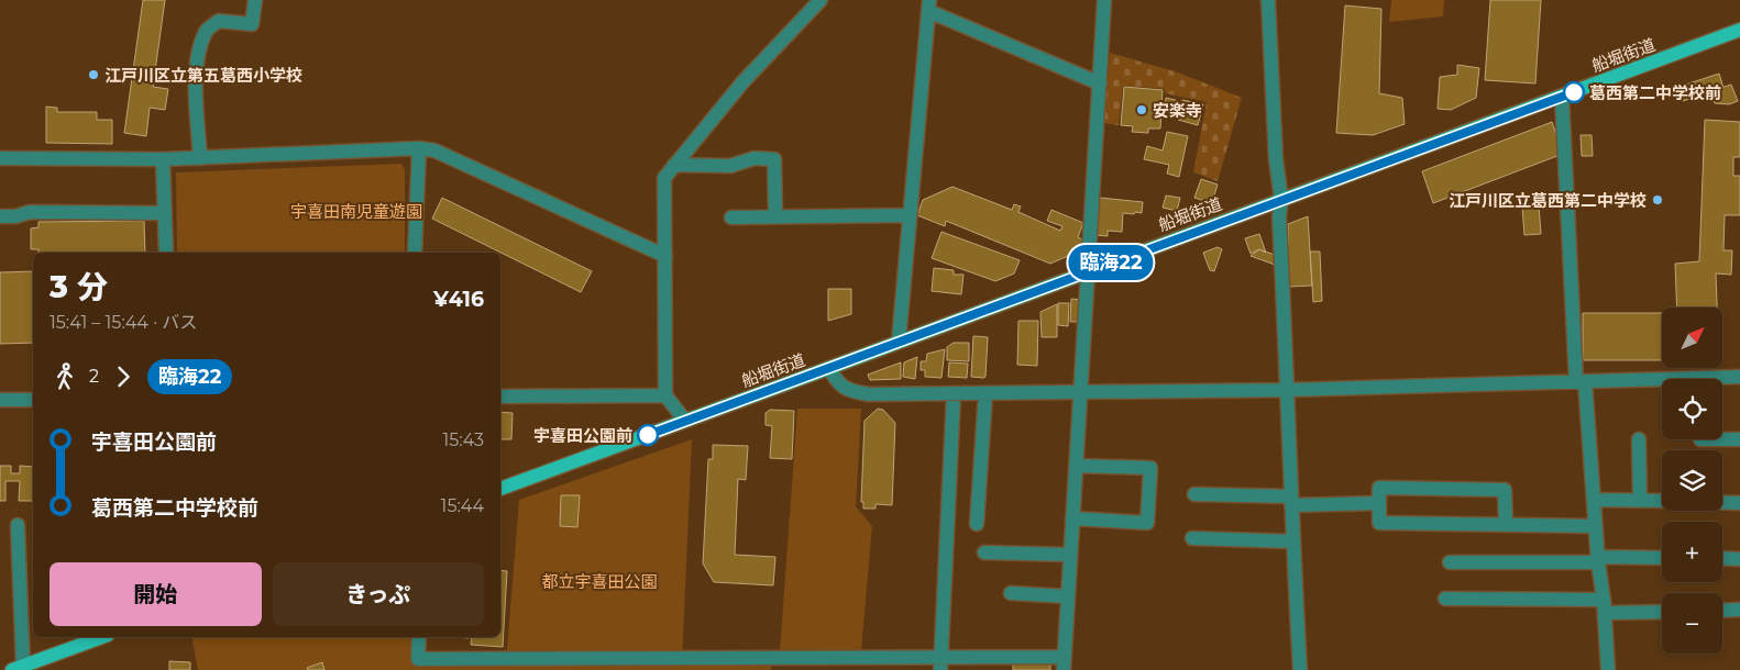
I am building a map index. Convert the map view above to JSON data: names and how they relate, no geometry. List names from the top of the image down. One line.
{"streets":{"main road":["船堀街道"]},"parks":["宇喜田南児童遊園","都立宇喜田公園"],"places":["江戸川区立第五葛西小学校","葛西第二中学校前","安楽寺","江戸川区立葛西第二中学校","宇喜田公園前"],"lines":["bus line 臨海22"],"north":"top right","page":{"on_map":"臨海22","heading":["3 分","15:41 – 15:44 · バス","¥416"],"map_buttons":["+","−"],"legs":["2","臨海22"],"list":[{"name":"宇喜田公園前","value":"15:43"},{"name":"葛西第二中学校前","value":"15:44"}],"buttons":["開始","きっぷ"]}}
